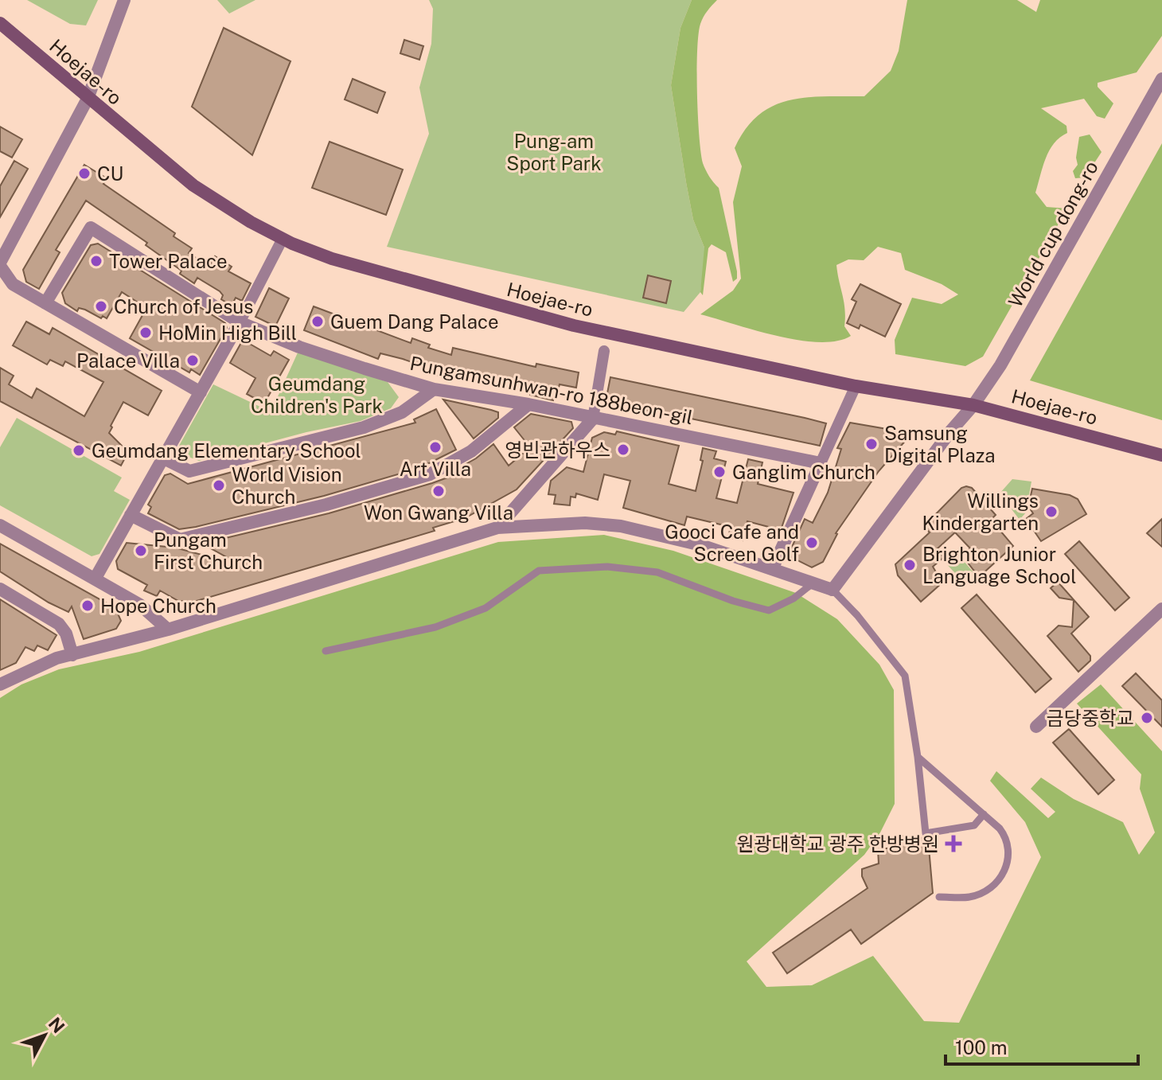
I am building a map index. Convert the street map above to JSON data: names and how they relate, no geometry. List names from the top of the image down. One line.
{"streets":{"main road":["Hoejae-ro"],"street":["World cup dong-ro","Pungamsunhwan-ro 188beon-gil"]},"crossings":[["Hoejae-ro","World cup dong-ro"]],"parks":["Pung-am Sport Park","Geumdang Children's Park"],"places":{"other":["CU","Tower Palace","Church of Jesus","Guem Dang Palace","HoMin High Bill","Palace Villa","Samsung Digital Plaza","Art Villa","영빈관하우스","Geumdang Elementary School","Ganglim Church","World Vision Church","Won Gwang Villa","Willings Kindergarten","Gooci Cafe and Screen Golf","Pungam First Church","Brighton Junior Language School","Hope Church","금당중학교"],"health":["원광대학교 광주 한방병원"]},"scale_bar":"100 m","north":"top right"}
